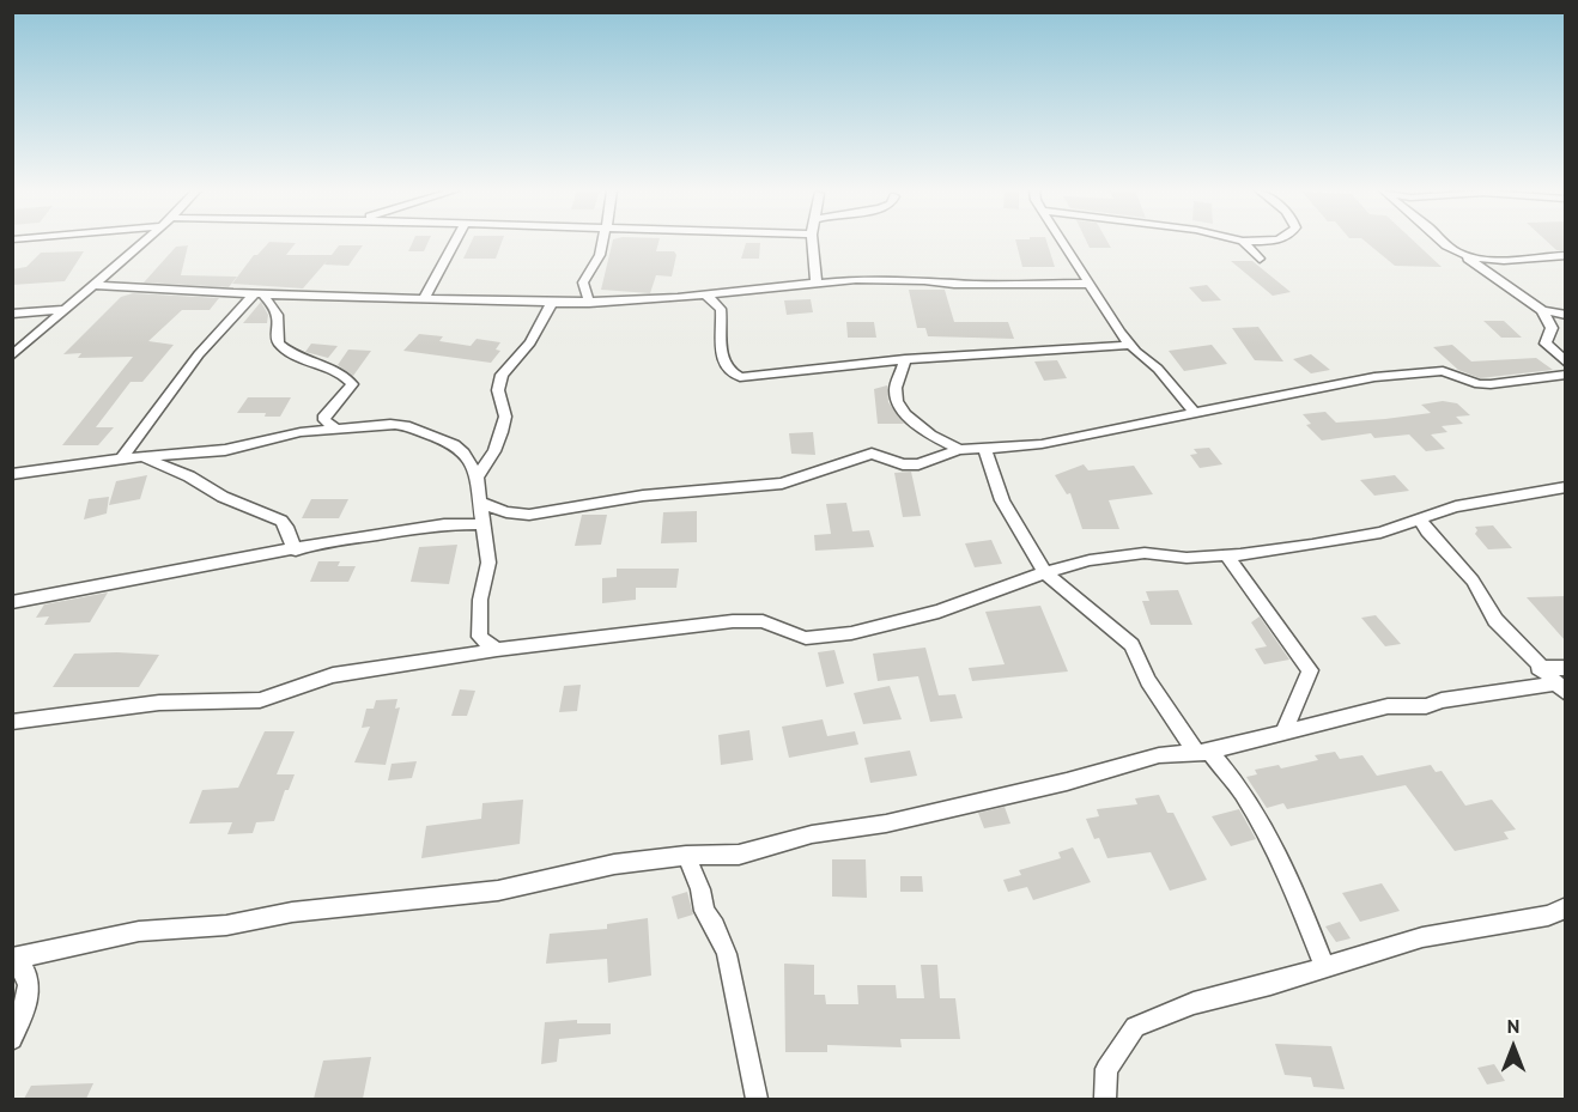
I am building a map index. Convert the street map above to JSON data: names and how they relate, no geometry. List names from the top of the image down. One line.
{"north":"top"}
